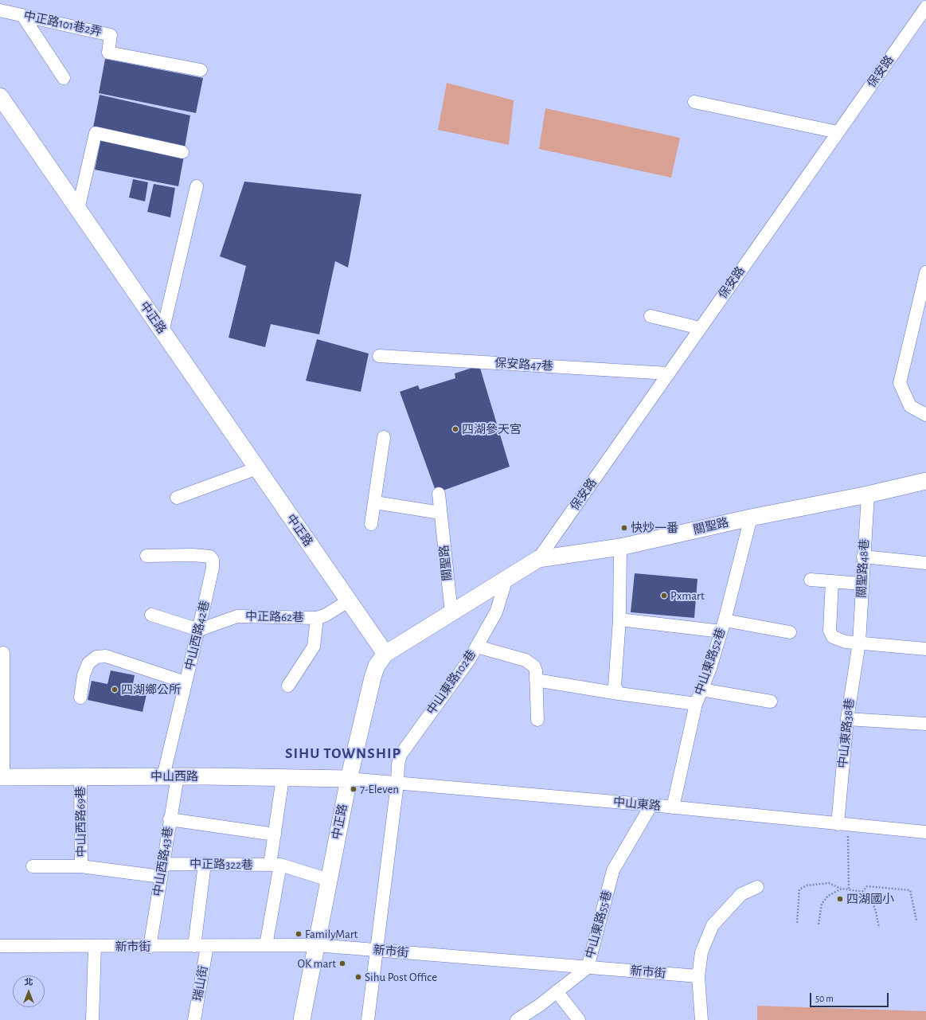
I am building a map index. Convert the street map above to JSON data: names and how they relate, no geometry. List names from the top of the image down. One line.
{"streets":{"main road":["中正路","關聖路","中山西路"],"street":["中正路101巷2弄","保安路","保安路47巷","關聖路48巷","中正路62巷","中山西路42巷","中山東路52巷","中山東路102巷","中山東路38巷","中山東路","中山西路69巷","中山西路43巷","中正路322巷","中山東路55巷","新市街","瑞山街"]},"crossings":[["保安路","保安路47巷"],["保安路","關聖路"],["中正路","關聖路"],["中正路","中正路62巷"],["中正路","中山西路"],["中正路","中山東路"],["中正路","中正路322巷"],["中正路","新市街"],["關聖路","關聖路48巷"],["關聖路","中山東路52巷"],["關聖路","中山東路102巷"],["關聖路48巷","中山東路38巷"],["中正路62巷","中山西路42巷"],["中山西路42巷","中山西路"],["中山西路42巷","中山西路43巷"],["中山東路52巷","中山東路"],["中山東路102巷","中山東路"],["中山東路102巷","新市街"],["中山東路38巷","中山東路"],["中山西路","中山東路"],["中山西路","中山西路69巷"],["中山西路","中山西路43巷"],["中山東路","中山東路55巷"],["中山西路69巷","中山西路43巷"],["中山西路43巷","中正路322巷"],["中山西路43巷","新市街"],["中山東路55巷","新市街"],["新市街","瑞山街"]],"districts":["SIHU TOWNSHIP"],"places":["四湖參天宮","快炒一番","Pxmart","四湖鄉公所","7-Eleven","四湖國小","FamilyMart","OK mart","Sihu Post Office"],"scale_bar":"50 m","north":"top"}
